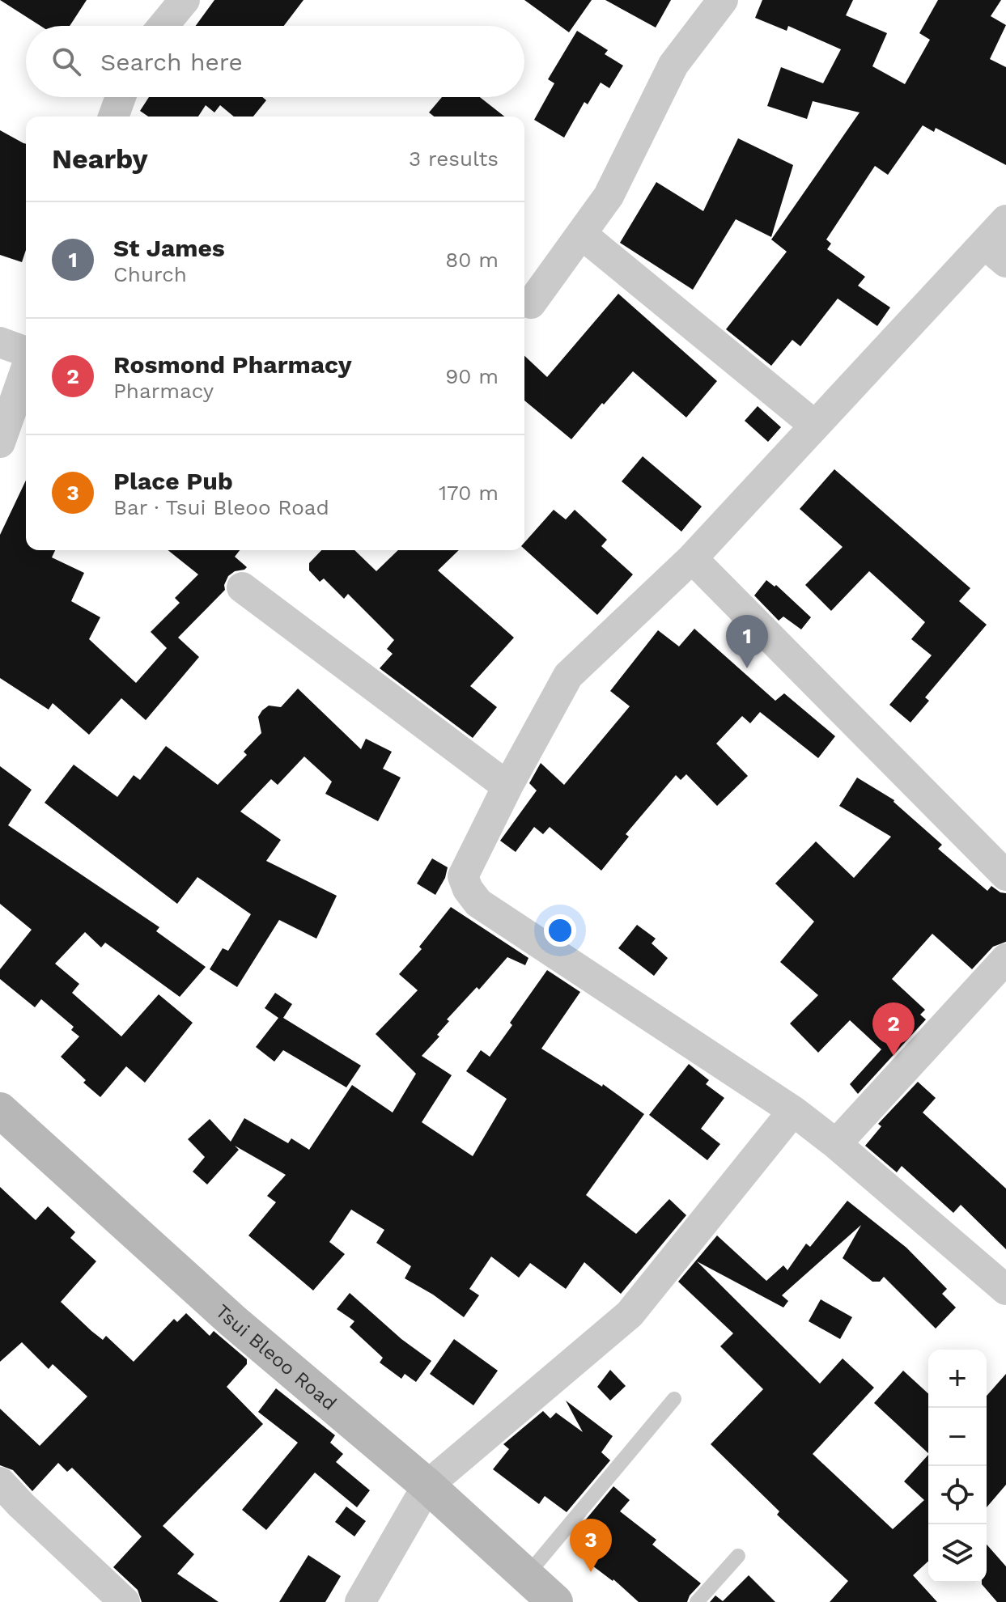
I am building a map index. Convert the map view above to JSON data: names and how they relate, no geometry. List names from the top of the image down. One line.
{"streets":{"street":["Tsui Bleoo Road"]},"page":{"search":"Search here","heading":["Nearby","3 results"],"list":[{"mark":"1","name":"St James","note":"Church","value":"80 m"},{"mark":"2","name":"Rosmond Pharmacy","note":"Pharmacy","value":"90 m"},{"mark":"3","name":"Place Pub","note":"Bar · Tsui Bleoo Road","value":"170 m"}],"pins":["1","2","3"],"map_buttons":["+","−"]}}
